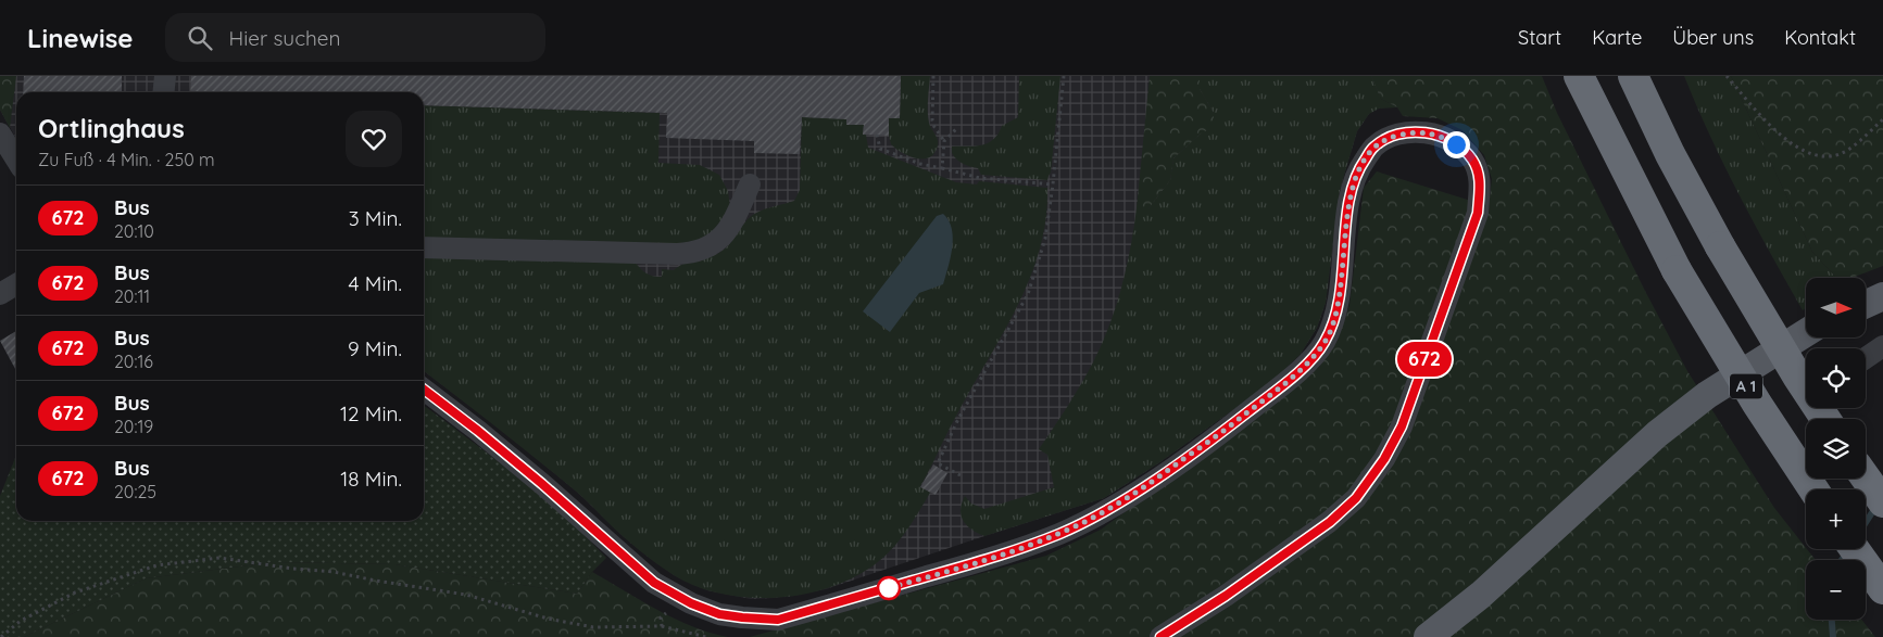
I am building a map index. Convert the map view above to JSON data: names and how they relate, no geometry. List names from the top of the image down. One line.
{"streets":{"highway":["A 1"]},"lines":["bus line 672"],"north":"right","page":{"header":"Linewise","search":"Hier suchen","nav":["Start","Karte","Über uns","Kontakt"],"on_map":"672","heading":["Ortlinghaus","Zu Fuß · 4 Min. · 250 m"],"list":[{"mark":"672","name":"Bus","note":"20:10","value":"3 Min."},{"mark":"672","name":"Bus","note":"20:11","value":"4 Min."},{"mark":"672","name":"Bus","note":"20:16","value":"9 Min."},{"mark":"672","name":"Bus","note":"20:19","value":"12 Min."},{"mark":"672","name":"Bus","note":"20:25","value":"18 Min."}],"map_buttons":["+","−"]}}
